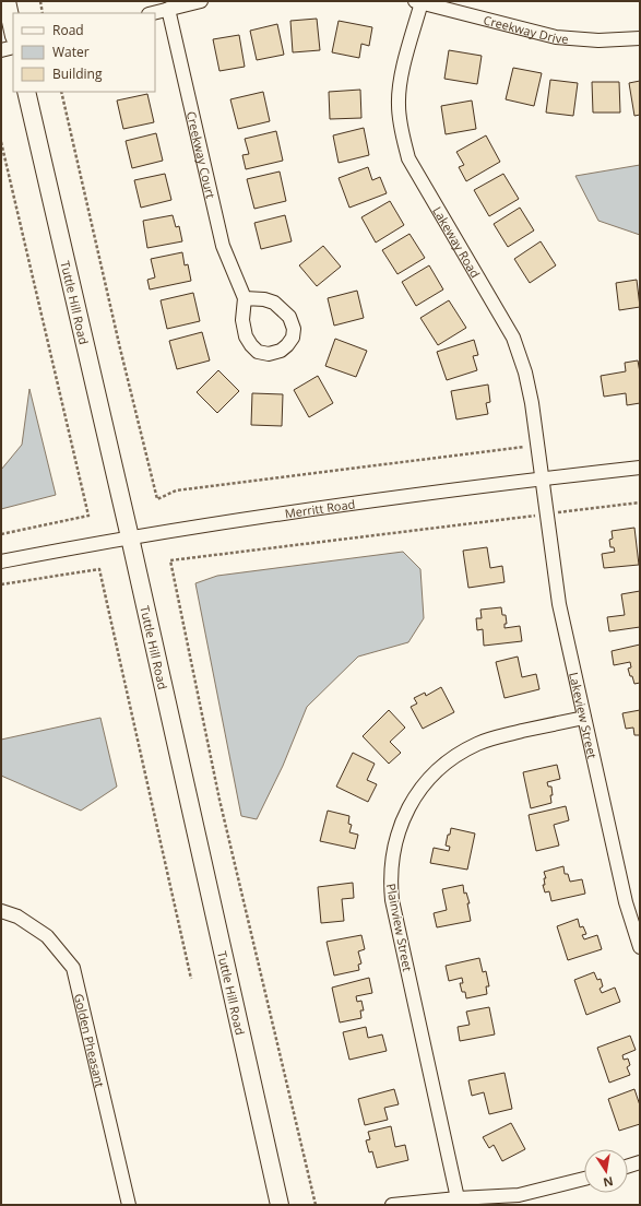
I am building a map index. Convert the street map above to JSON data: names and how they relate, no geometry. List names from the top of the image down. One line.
{"streets":{"main road":["Tuttle Hill Road"],"street":["Creekway Drive","Creekway Court","Lakeway Road","Merritt Road","Lakeview Street","Plainview Street","Golden Pheasant"]},"crossings":[["Creekway Drive","Lakeway Road"],["Lakeway Road","Merritt Road"],["Lakeway Road","Lakeview Street"],["Tuttle Hill Road","Merritt Road"],["Merritt Road","Lakeview Street"],["Lakeview Street","Plainview Street"]],"legend":["Road","Water","Building"],"north":"bottom"}
